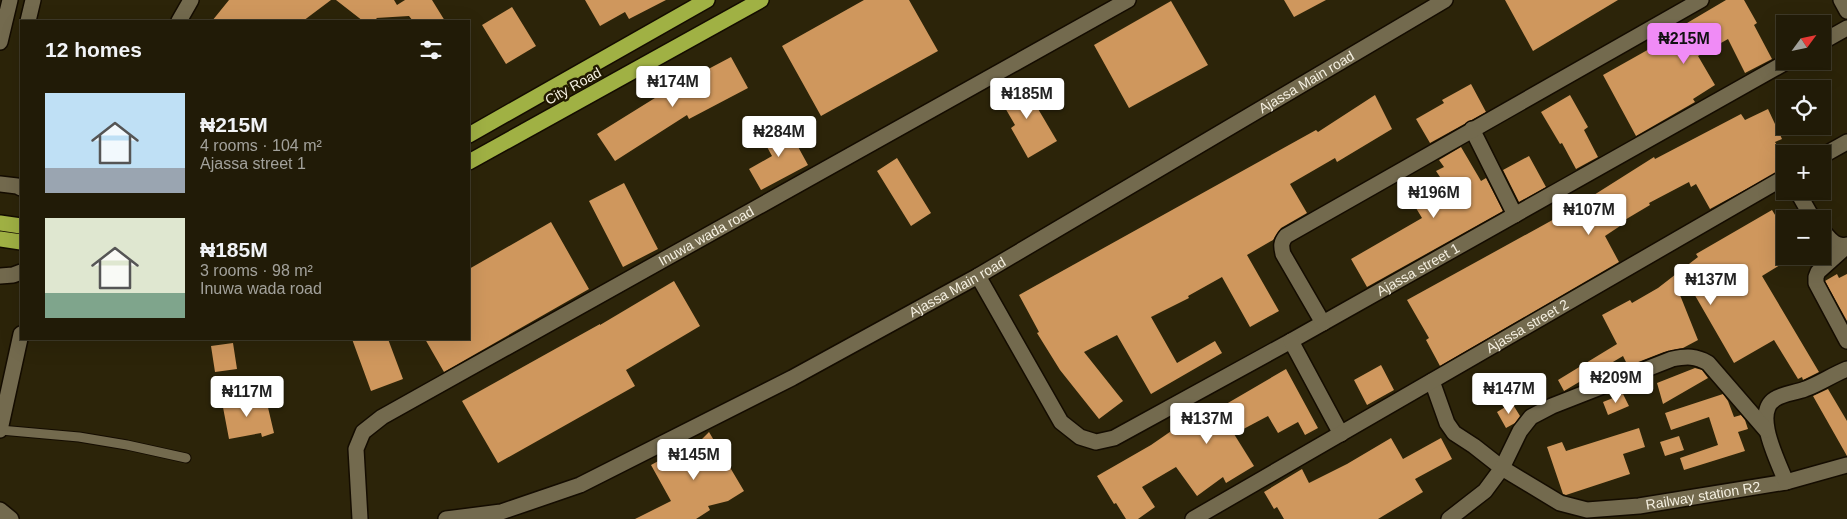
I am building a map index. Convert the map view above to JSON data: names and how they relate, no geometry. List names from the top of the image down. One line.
{"streets":{"highway":["City Road"],"street":["Ajassa Main road","Inuwa wada road","Ajassa street 1","Ajassa street 2","Railway station R2"]},"crossings":[["Ajassa Main road","Ajassa street 1"],["Ajassa street 2","Railway station R2"]],"north":"top right","page":{"map_buttons":["+","−"],"heading":"12 homes","price":["₦215M","₦174M","₦185M","₦284M","₦196M","₦107M","₦137M","₦209M","₦147M","₦117M","₦137M","₦145M"],"list":[{"name":"₦215M","note":"4 rooms · 104 m² · Ajassa street 1"},{"name":"₦185M","note":"3 rooms · 98 m² · Inuwa wada road"}]}}
